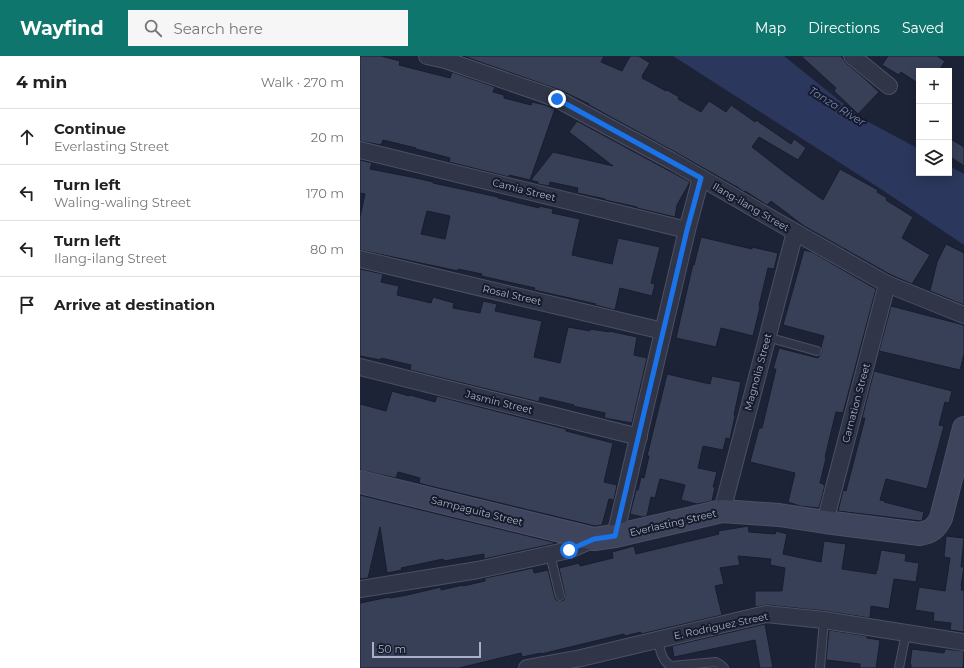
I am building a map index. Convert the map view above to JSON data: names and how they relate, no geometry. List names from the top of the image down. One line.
{"streets":{"street":["Camia Street","Ilang-ilang Street","Rosal Street","Magnolia Street","Jasmin Street","Carnation Street","Sampaguita Street","Everlasting Street","E. Rodriguez Street"]},"crossings":[["Ilang-ilang Street","Magnolia Street"],["Ilang-ilang Street","Carnation Street"],["Magnolia Street","Everlasting Street"],["Carnation Street","Everlasting Street"],["Sampaguita Street","Everlasting Street"]],"water":["Tanza River"],"scale_bar":"50 m","page":{"header":"Wayfind","search":"Search here","nav":["Map","Directions","Saved"],"heading":["4 min","Walk · 270 m"],"map_buttons":["+","−"],"list":[["Continue","Everlasting Street","20 m"],["Turn left","Waling-waling Street","170 m"],["Turn left","Ilang-ilang Street","80 m"],"Arrive at destination"],"scale":"50 m"}}
